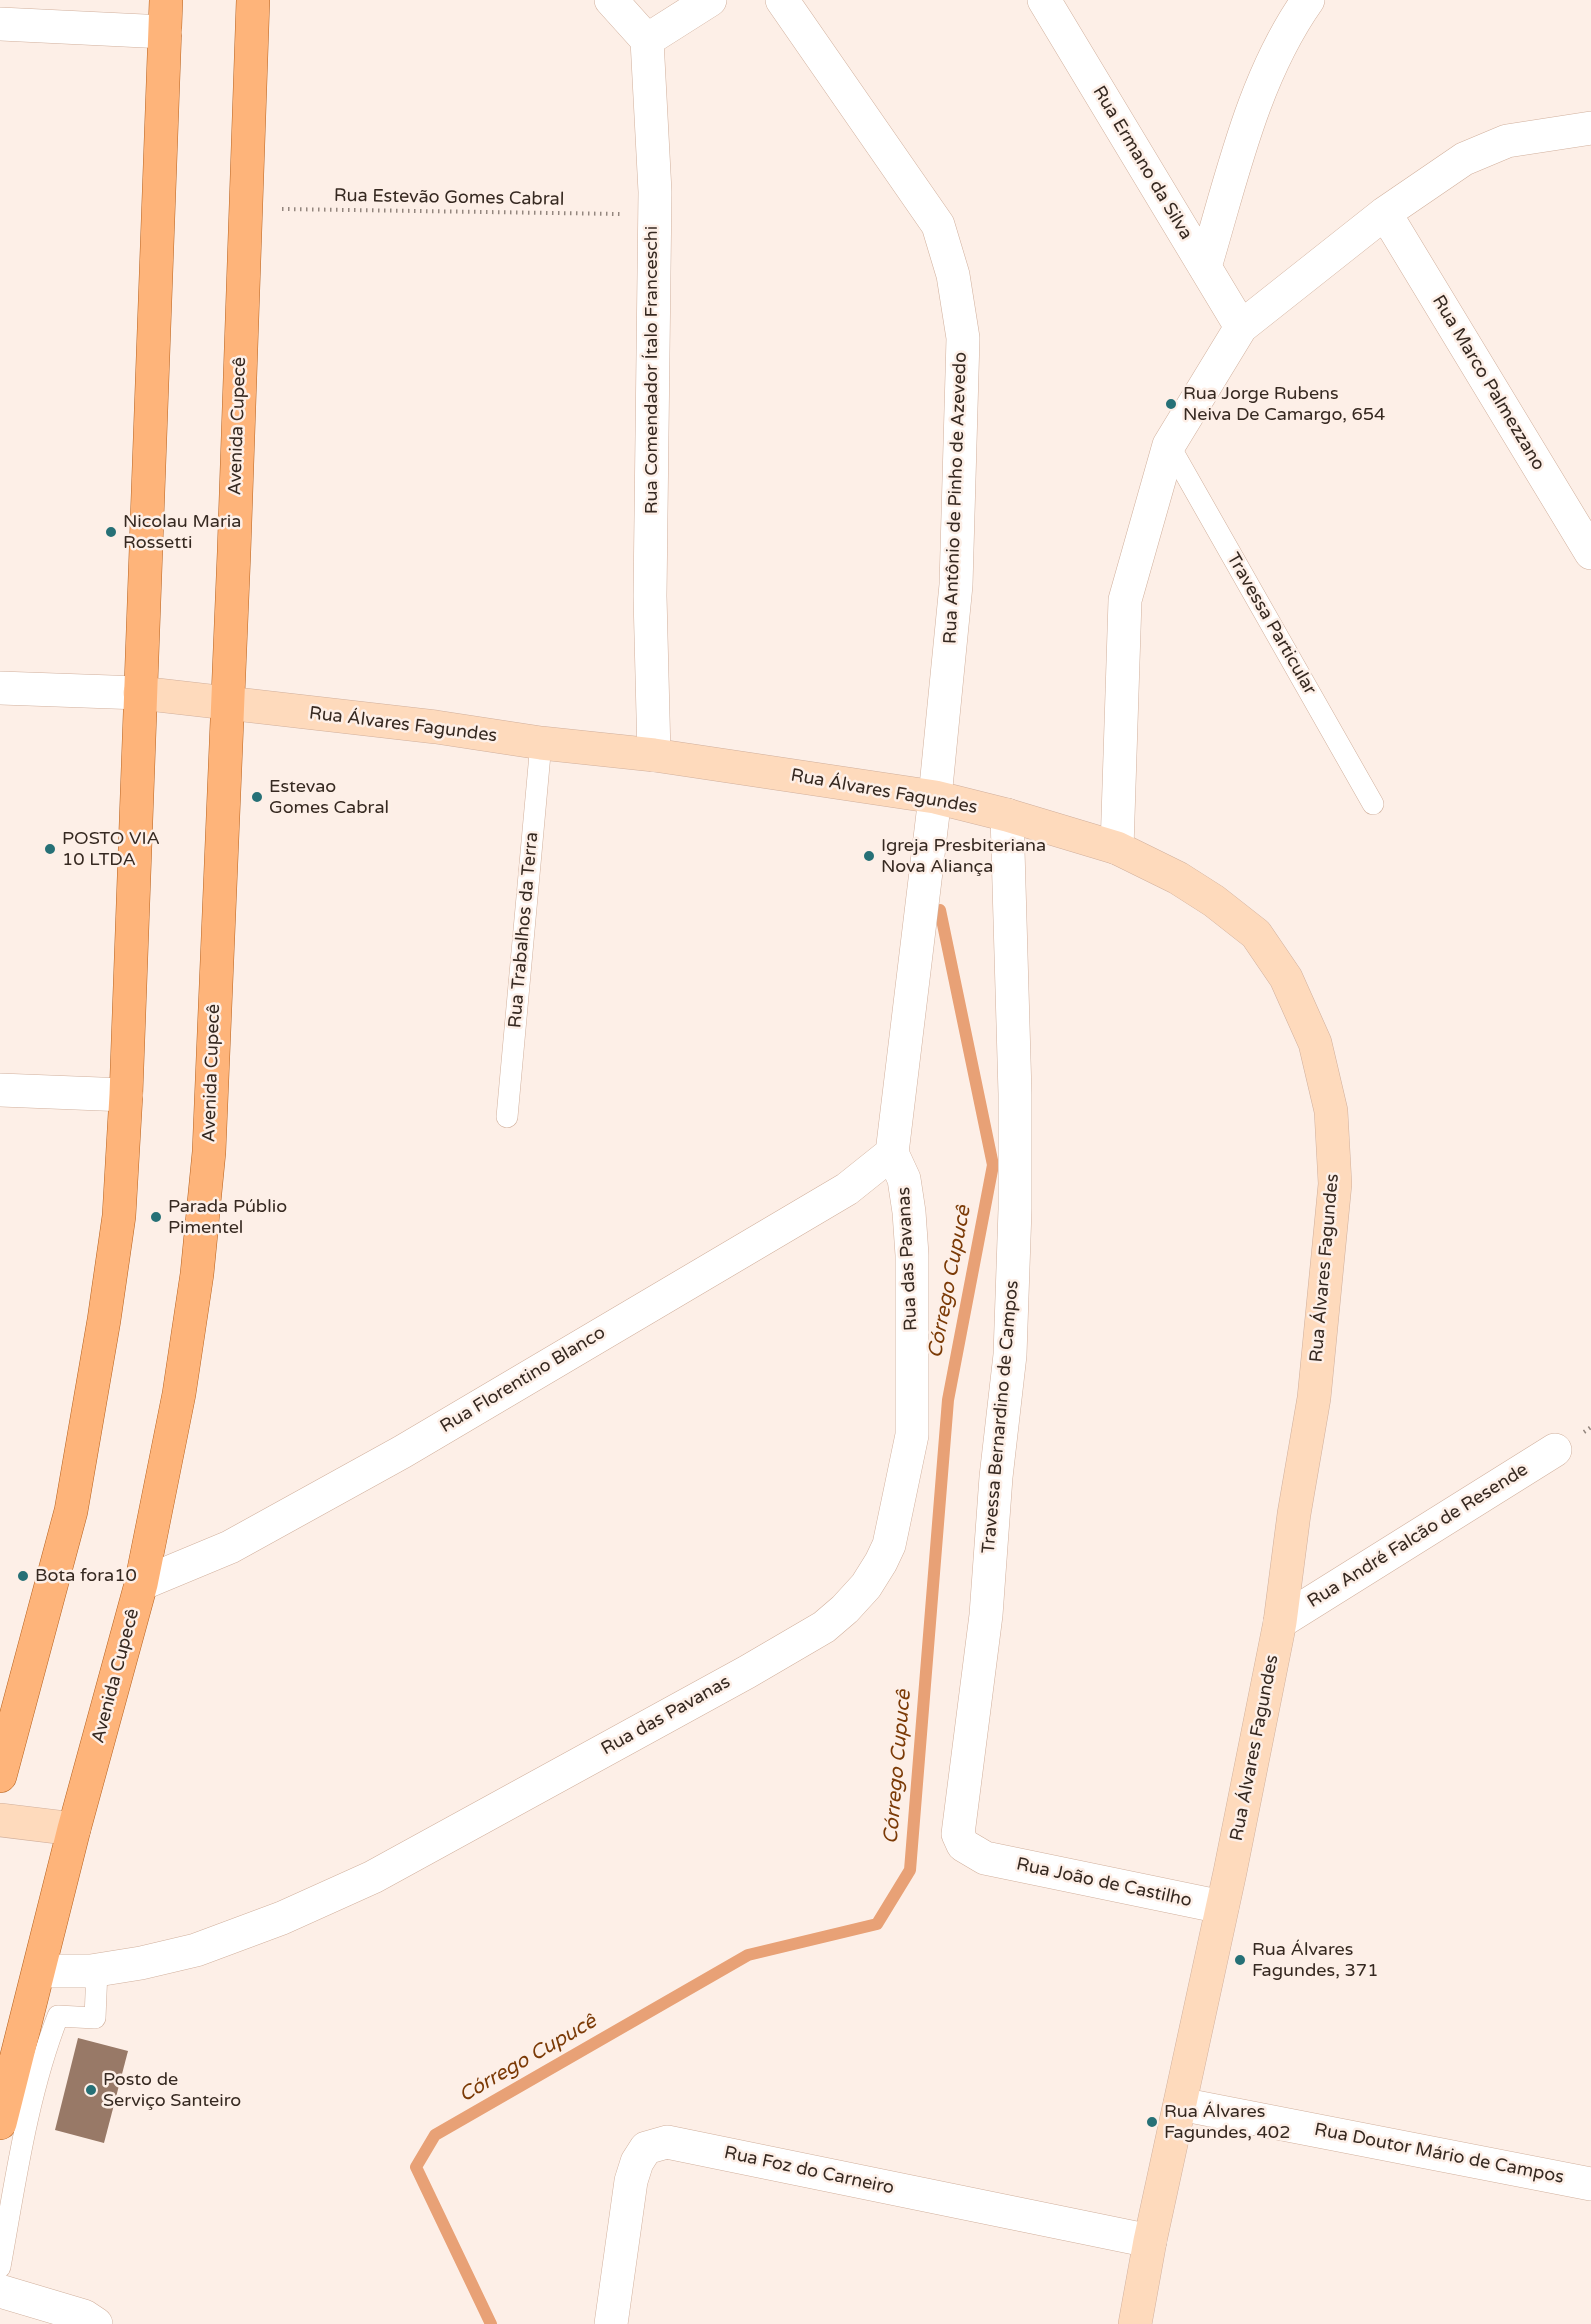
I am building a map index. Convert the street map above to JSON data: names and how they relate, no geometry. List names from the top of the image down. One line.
{"streets":{"main road":["Avenida Cupecê"],"street":["Rua Ermano da Silva","Rua Comendador Ítalo Franceschi","Rua Marco Palmezzano","Rua Antônio de Pinho de Azevedo","Rua Álvares Fagundes","Rua das Pavanas","Rua Florentino Blanco","Travessa Bernardino de Campos","Rua André Falcão de Resende","Rua João de Castilho","Rua Doutor Mário de Campos","Rua Foz do Carneiro"],"lane":["Travessa Particular","Rua Trabalhos da Terra"],"path":["Rua Estevão Gomes Cabral"]},"crossings":[["Rua Estevão Gomes Cabral","Rua Comendador Ítalo Franceschi"],["Rua Estevão Gomes Cabral","Avenida Cupecê"],["Rua Comendador Ítalo Franceschi","Rua Álvares Fagundes"],["Avenida Cupecê","Rua Álvares Fagundes"],["Avenida Cupecê","Rua das Pavanas"],["Avenida Cupecê","Rua Florentino Blanco"],["Rua Antônio de Pinho de Azevedo","Rua Álvares Fagundes"],["Rua Antônio de Pinho de Azevedo","Rua das Pavanas"],["Rua Antônio de Pinho de Azevedo","Rua Florentino Blanco"],["Rua Álvares Fagundes","Rua Trabalhos da Terra"],["Rua Álvares Fagundes","Travessa Bernardino de Campos"],["Rua Álvares Fagundes","Rua André Falcão de Resende"],["Rua Álvares Fagundes","Rua João de Castilho"],["Rua Álvares Fagundes","Rua Doutor Mário de Campos"],["Rua Álvares Fagundes","Rua Foz do Carneiro"],["Rua das Pavanas","Rua Florentino Blanco"],["Travessa Bernardino de Campos","Rua João de Castilho"]],"water":["Córrego Cupucê"],"places":["Rua Jorge Rubens Neiva De Camargo, 654","Nicolau Maria Rossetti","Estevao Gomes Cabral","POSTO VIA 10 LTDA","Igreja Presbiteriana Nova Aliança","Parada Públio Pimentel","Bota fora10","Rua Álvares Fagundes, 371","Posto de Serviço Santeiro","Rua Álvares Fagundes, 402"]}
